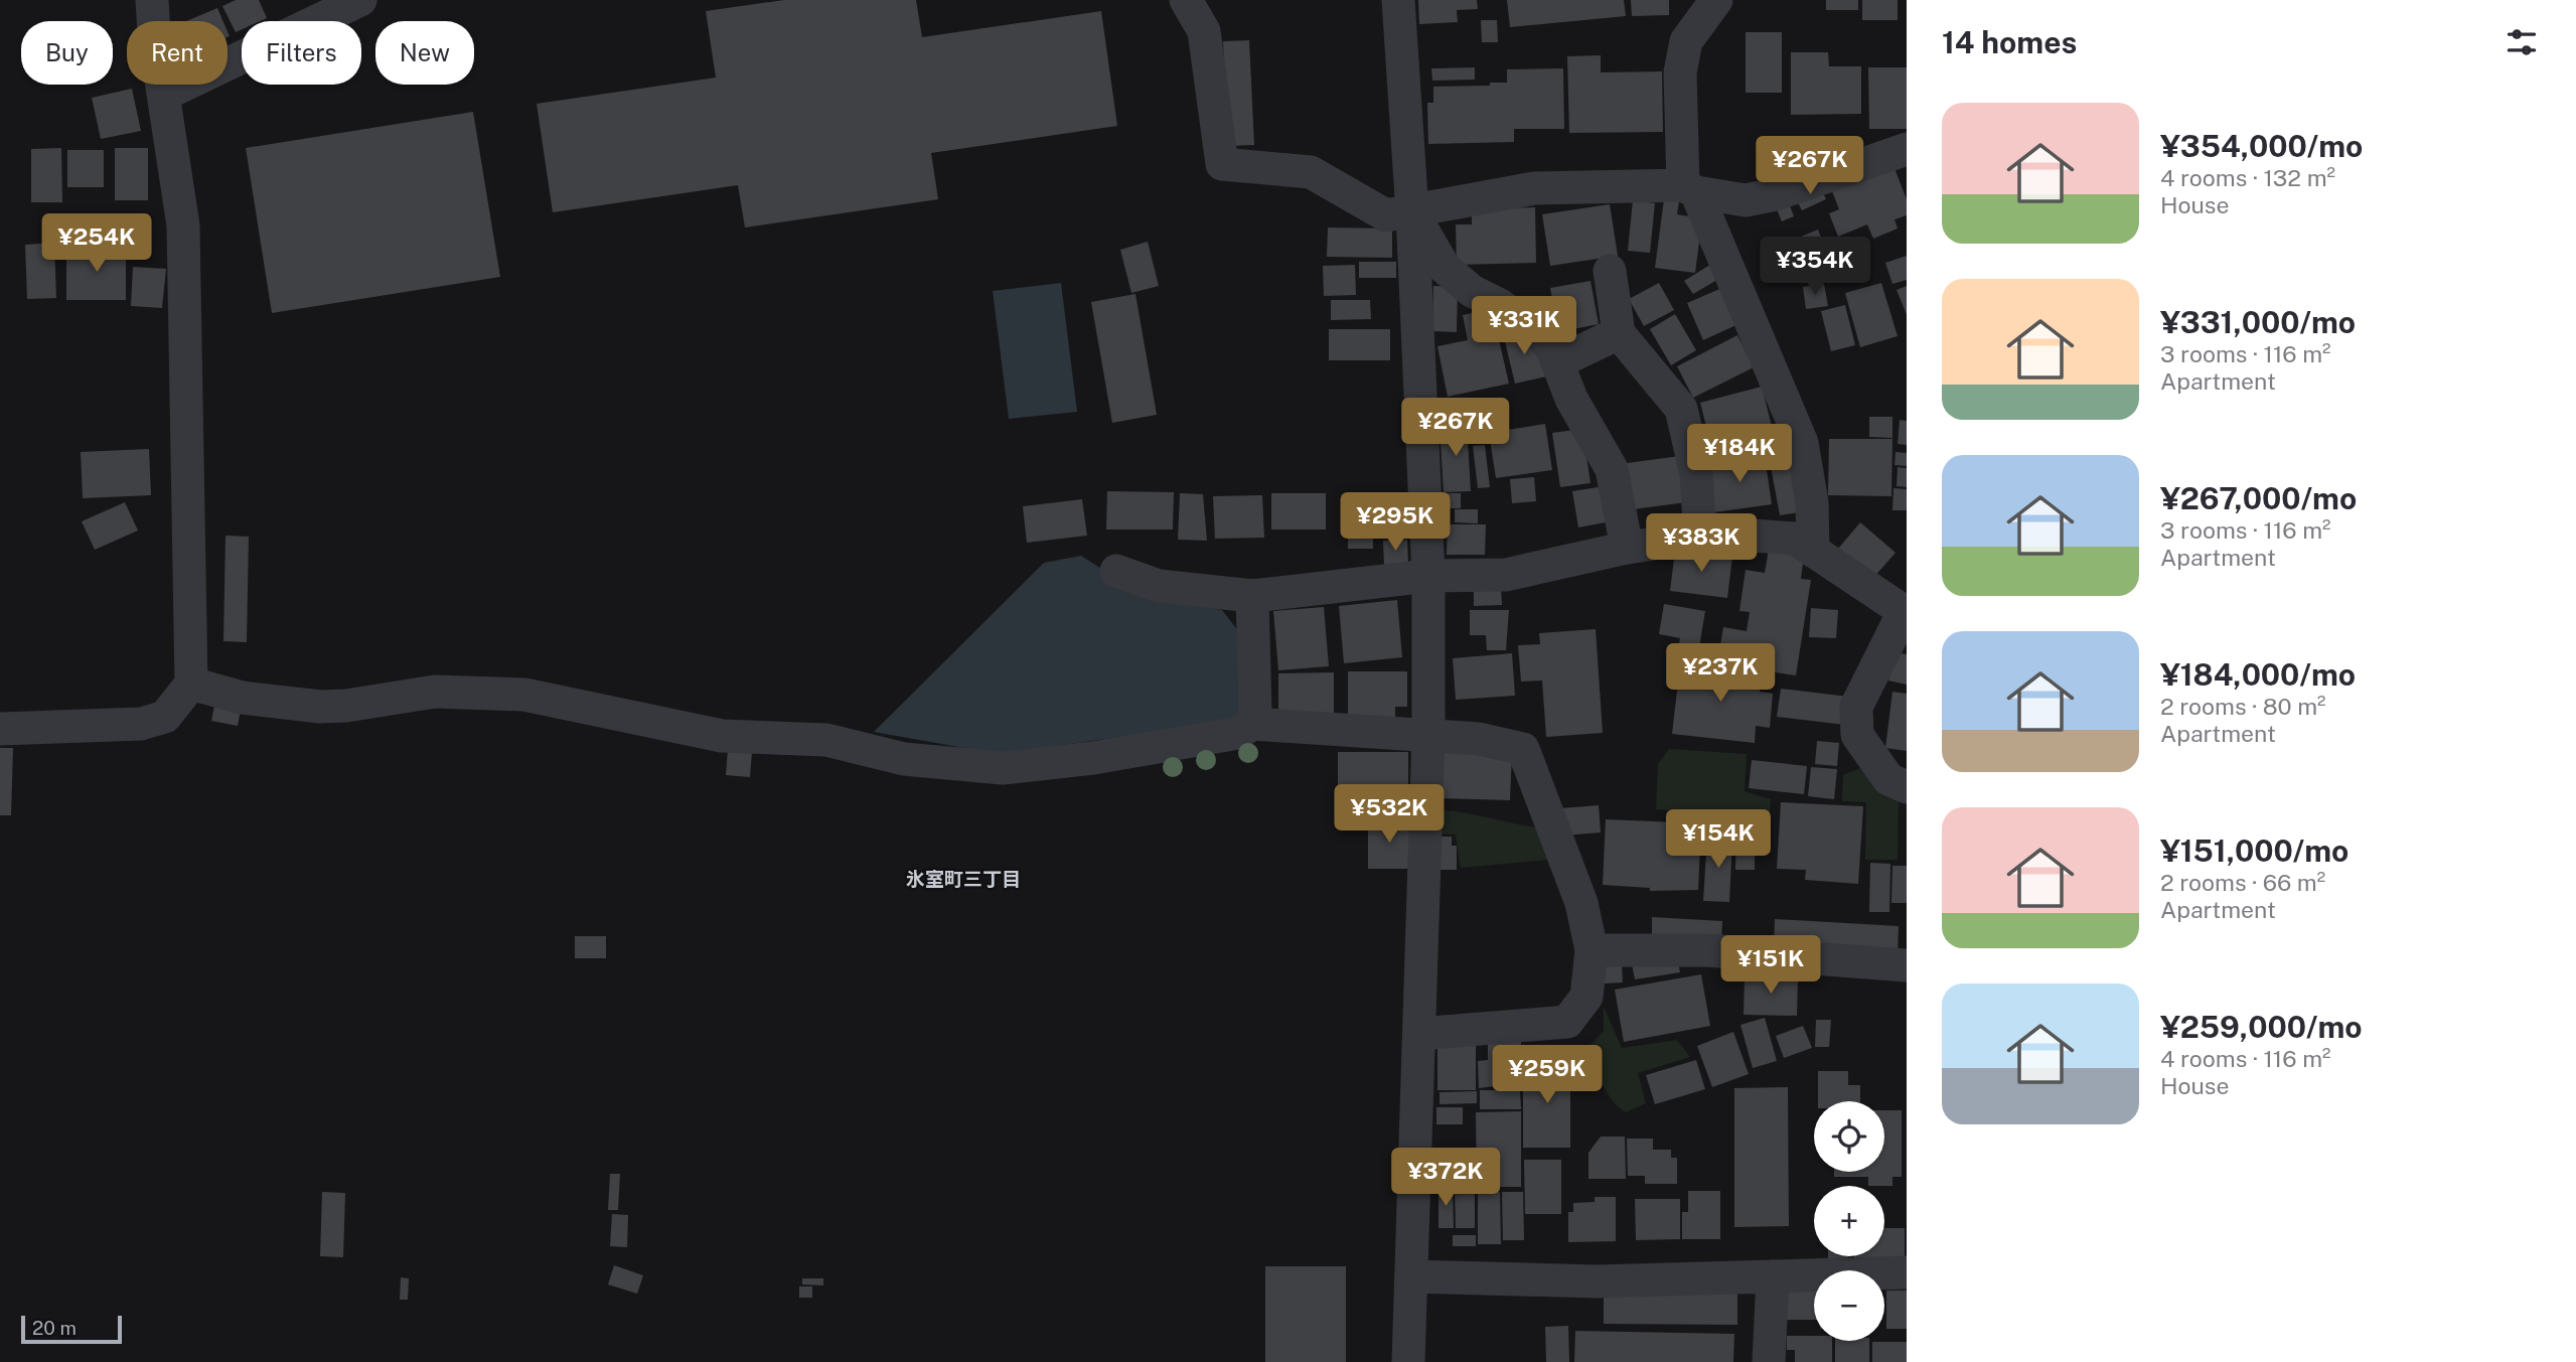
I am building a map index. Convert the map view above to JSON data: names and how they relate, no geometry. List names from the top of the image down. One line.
{"districts":["氷室町三丁目"],"scale_bar":"20 m","page":{"heading":"14 homes","chip":["Buy","Rent","Filters","New"],"list":[{"name":"¥354,000/mo","note":"4 rooms · 132 m² · House"},{"name":"¥331,000/mo","note":"3 rooms · 116 m² · Apartment"},{"name":"¥267,000/mo","note":"3 rooms · 116 m² · Apartment"},{"name":"¥184,000/mo","note":"2 rooms · 80 m² · Apartment"},{"name":"¥151,000/mo","note":"2 rooms · 66 m² · Apartment"},{"name":"¥259,000/mo","note":"4 rooms · 116 m² · House"}],"price":["¥267K","¥254K","¥354K","¥331K","¥267K","¥184K","¥295K","¥383K","¥237K","¥532K","¥154K","¥151K","¥259K","¥372K"],"map_buttons":["+","−"],"scale":"20 m"}}
